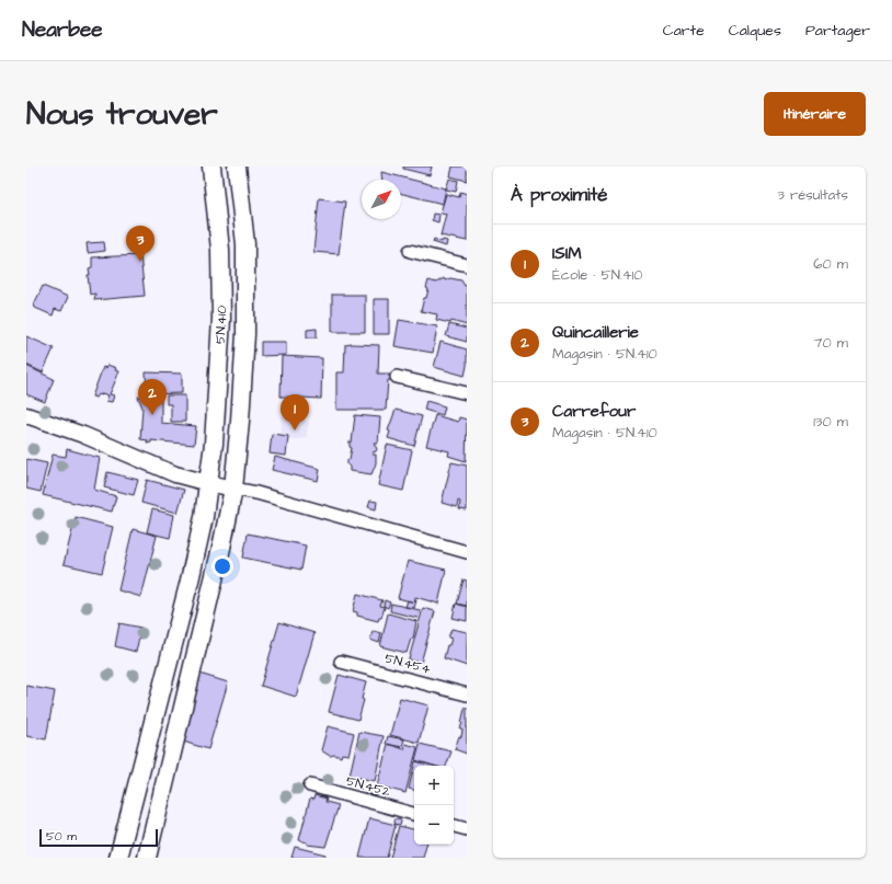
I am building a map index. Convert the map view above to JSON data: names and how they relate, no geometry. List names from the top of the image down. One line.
{"streets":{"main road":["5N.410"],"street":["5N.454","5N.452"]},"scale_bar":"50 m","north":"top right","page":{"header":"Nearbee","nav":["Carte","Calques","Partager"],"buttons":"Itinéraire","title":"Nous trouver","heading":["À proximité","3 résultats"],"list":[{"mark":"1","name":"ISIM","note":"École · 5N.410","value":"60 m"},{"mark":"2","name":"Quincaillerie","note":"Magasin · 5N.410","value":"70 m"},{"mark":"3","name":"Carrefour","note":"Magasin · 5N.410","value":"130 m"}],"pins":["3","2","1"],"map_buttons":["+","−"],"scale":"50 m"}}
